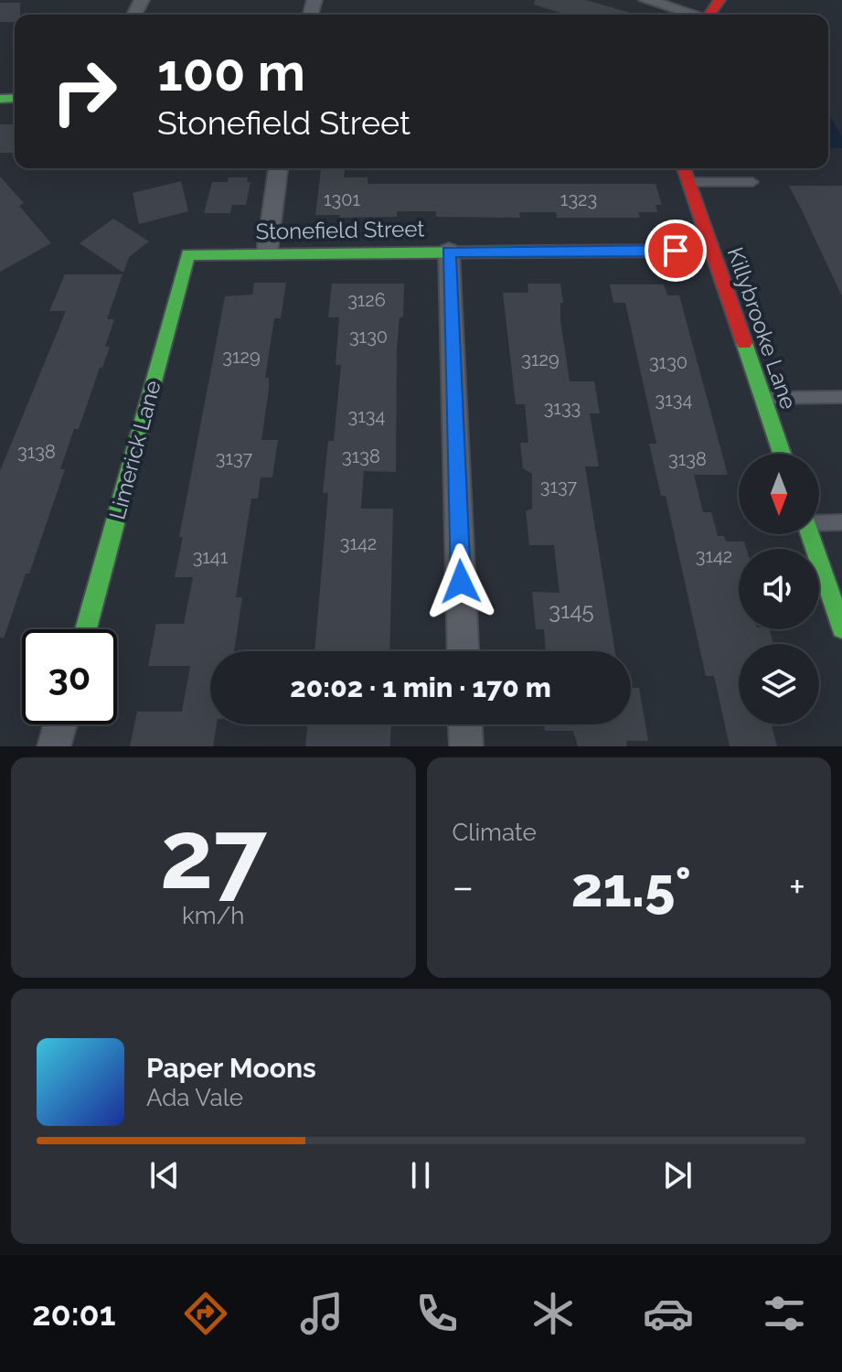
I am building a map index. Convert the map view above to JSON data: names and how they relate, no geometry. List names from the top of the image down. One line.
{"streets":{"street":["Stonefield Street","Killybrooke Lane","Limerick Lane"]},"crossings":[["Stonefield Street","Killybrooke Lane"],["Stonefield Street","Limerick Lane"]],"house_numbers":["1301","1323","3126","3130","3129","3129","3130","3134","3133","3134","3138","3138","3137","3138","3137","3142","3142","3141","3145"],"north":"bottom","page":{"turn":["100 m","Stonefield Street"],"limit":"30","trip":"20:02 · 1 min · 170 m","tile":[["27","km/h"],"Climate"],"heat":["−","21.5°","+"],"song":["Paper Moons","Ada Vale"],"tabs":"20:01"}}
